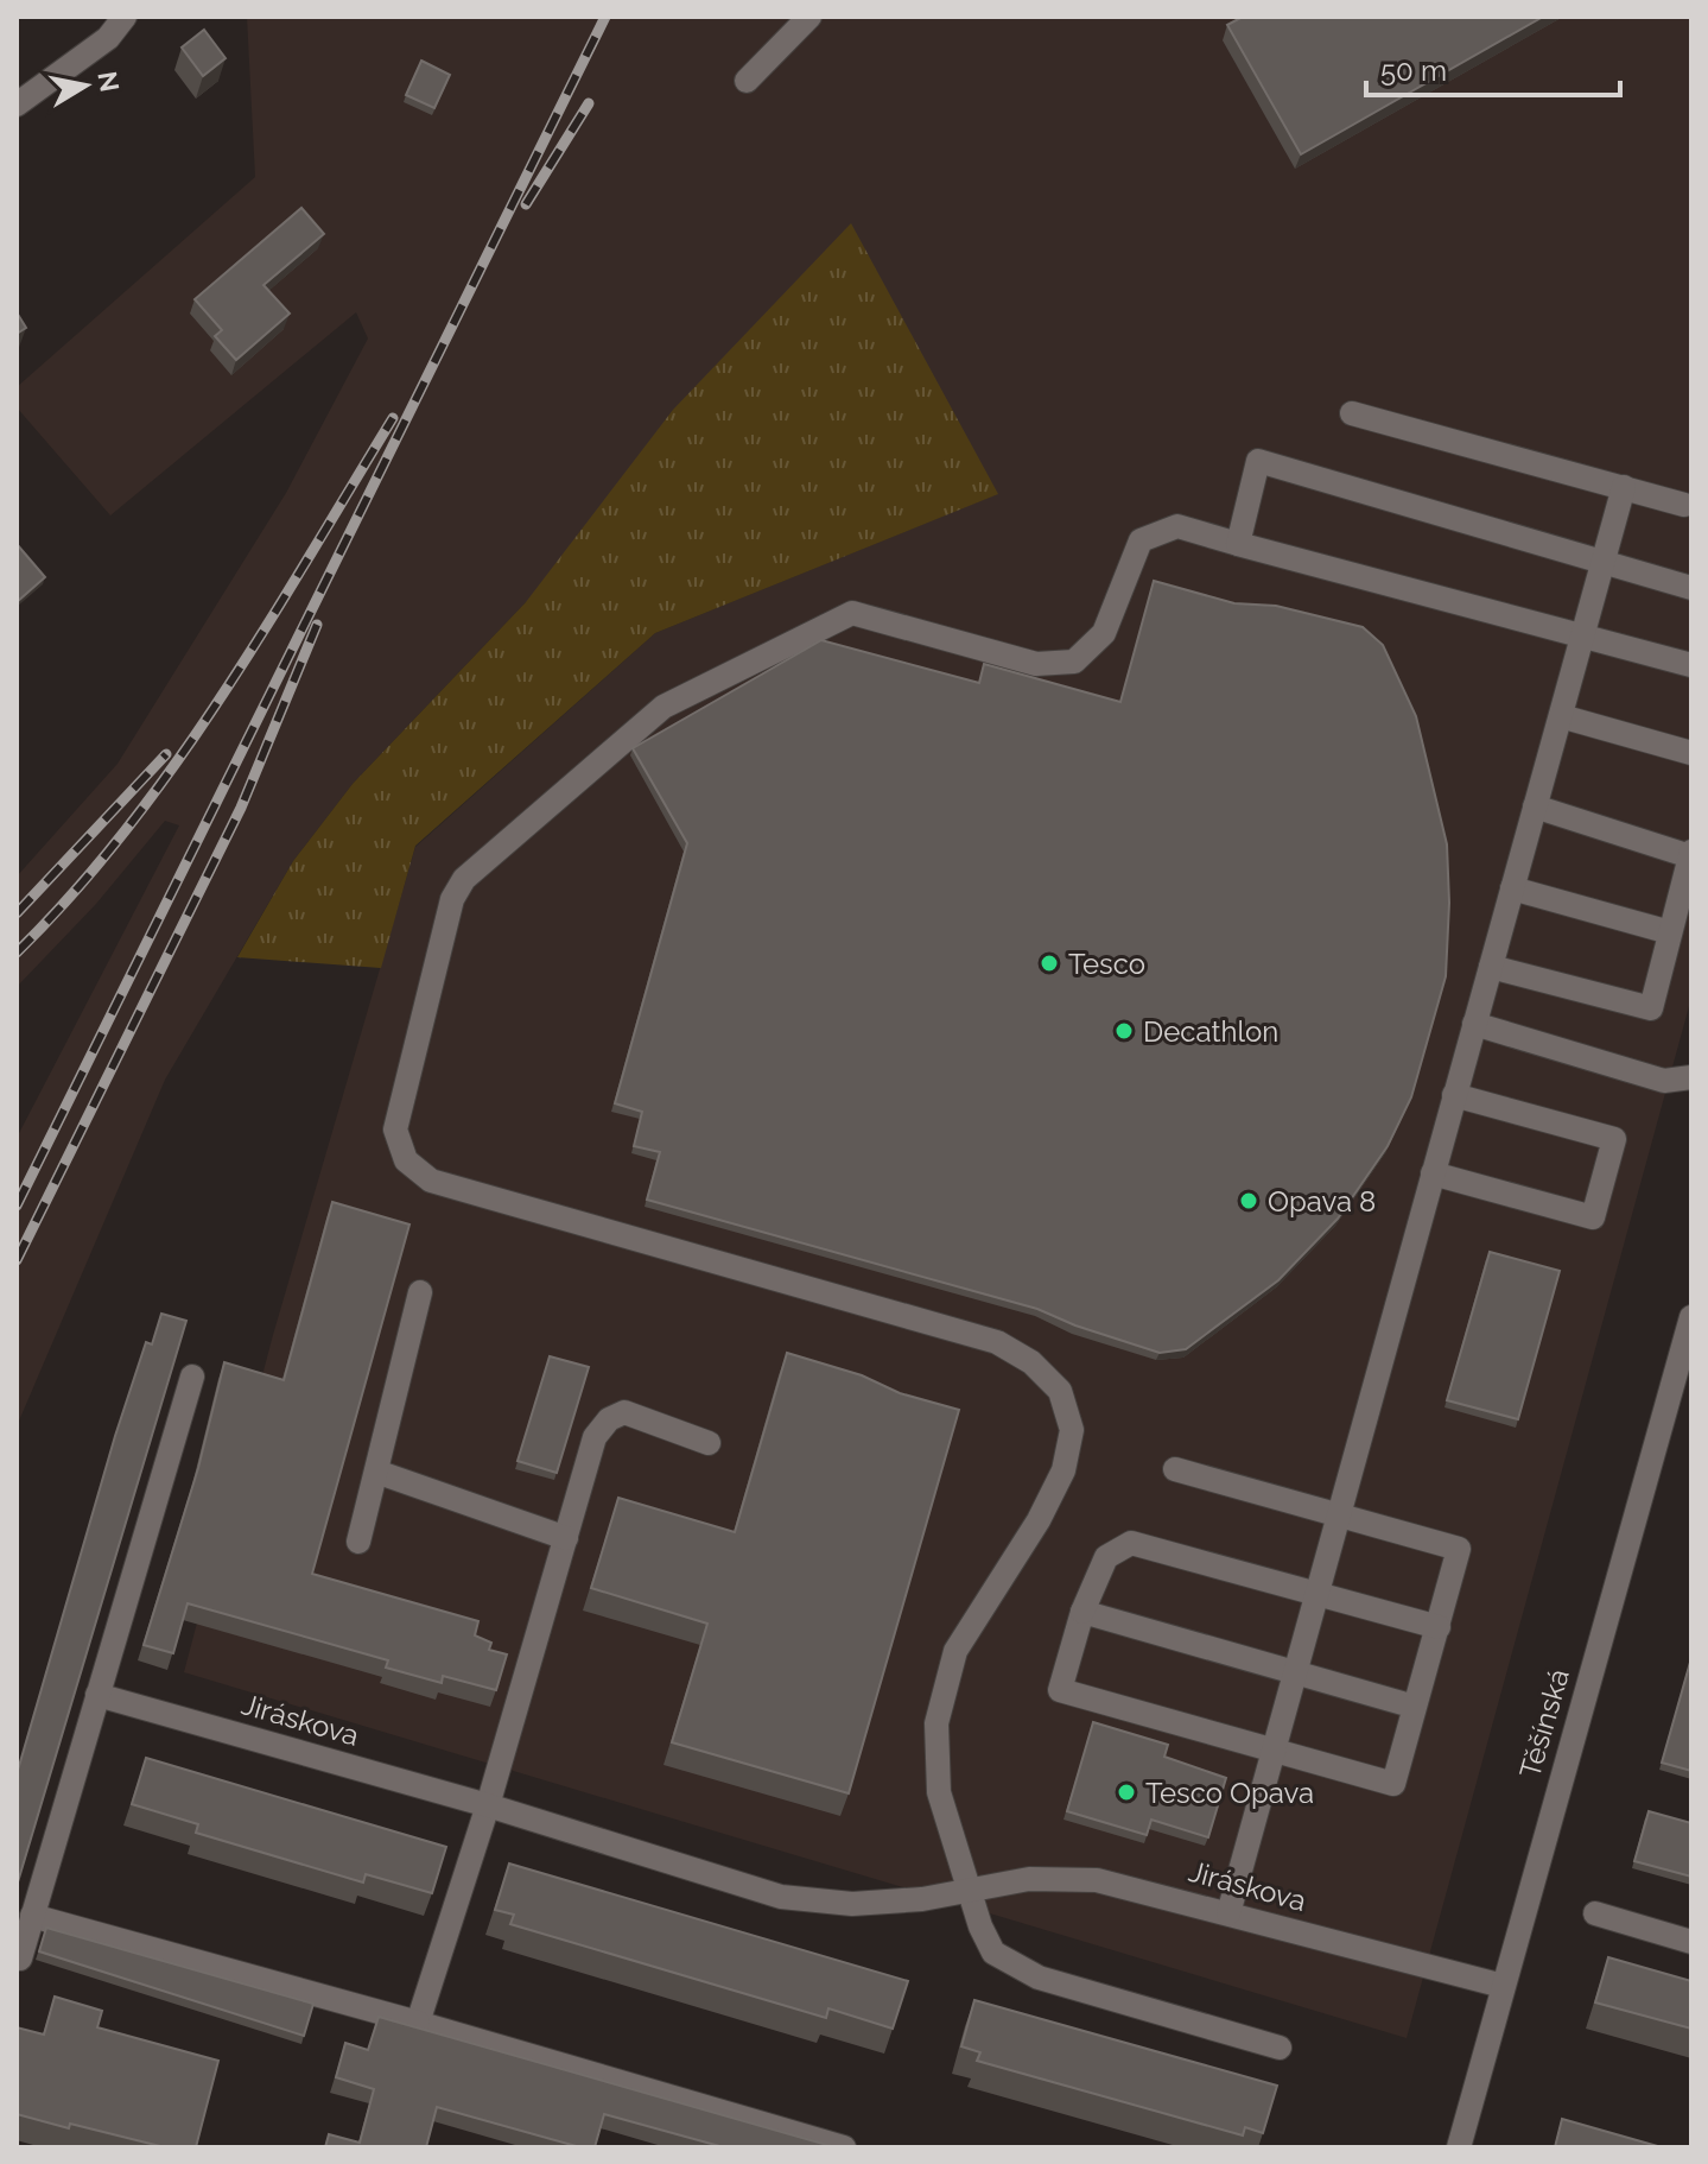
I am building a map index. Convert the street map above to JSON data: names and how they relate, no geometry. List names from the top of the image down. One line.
{"streets":{"street":["Jiráskova","Těšínská"]},"crossings":[["Jiráskova","Těšínská"]],"places":["Tesco","Decathlon","Opava 8","Tesco Opava"],"scale_bar":"50 m","north":"right"}
